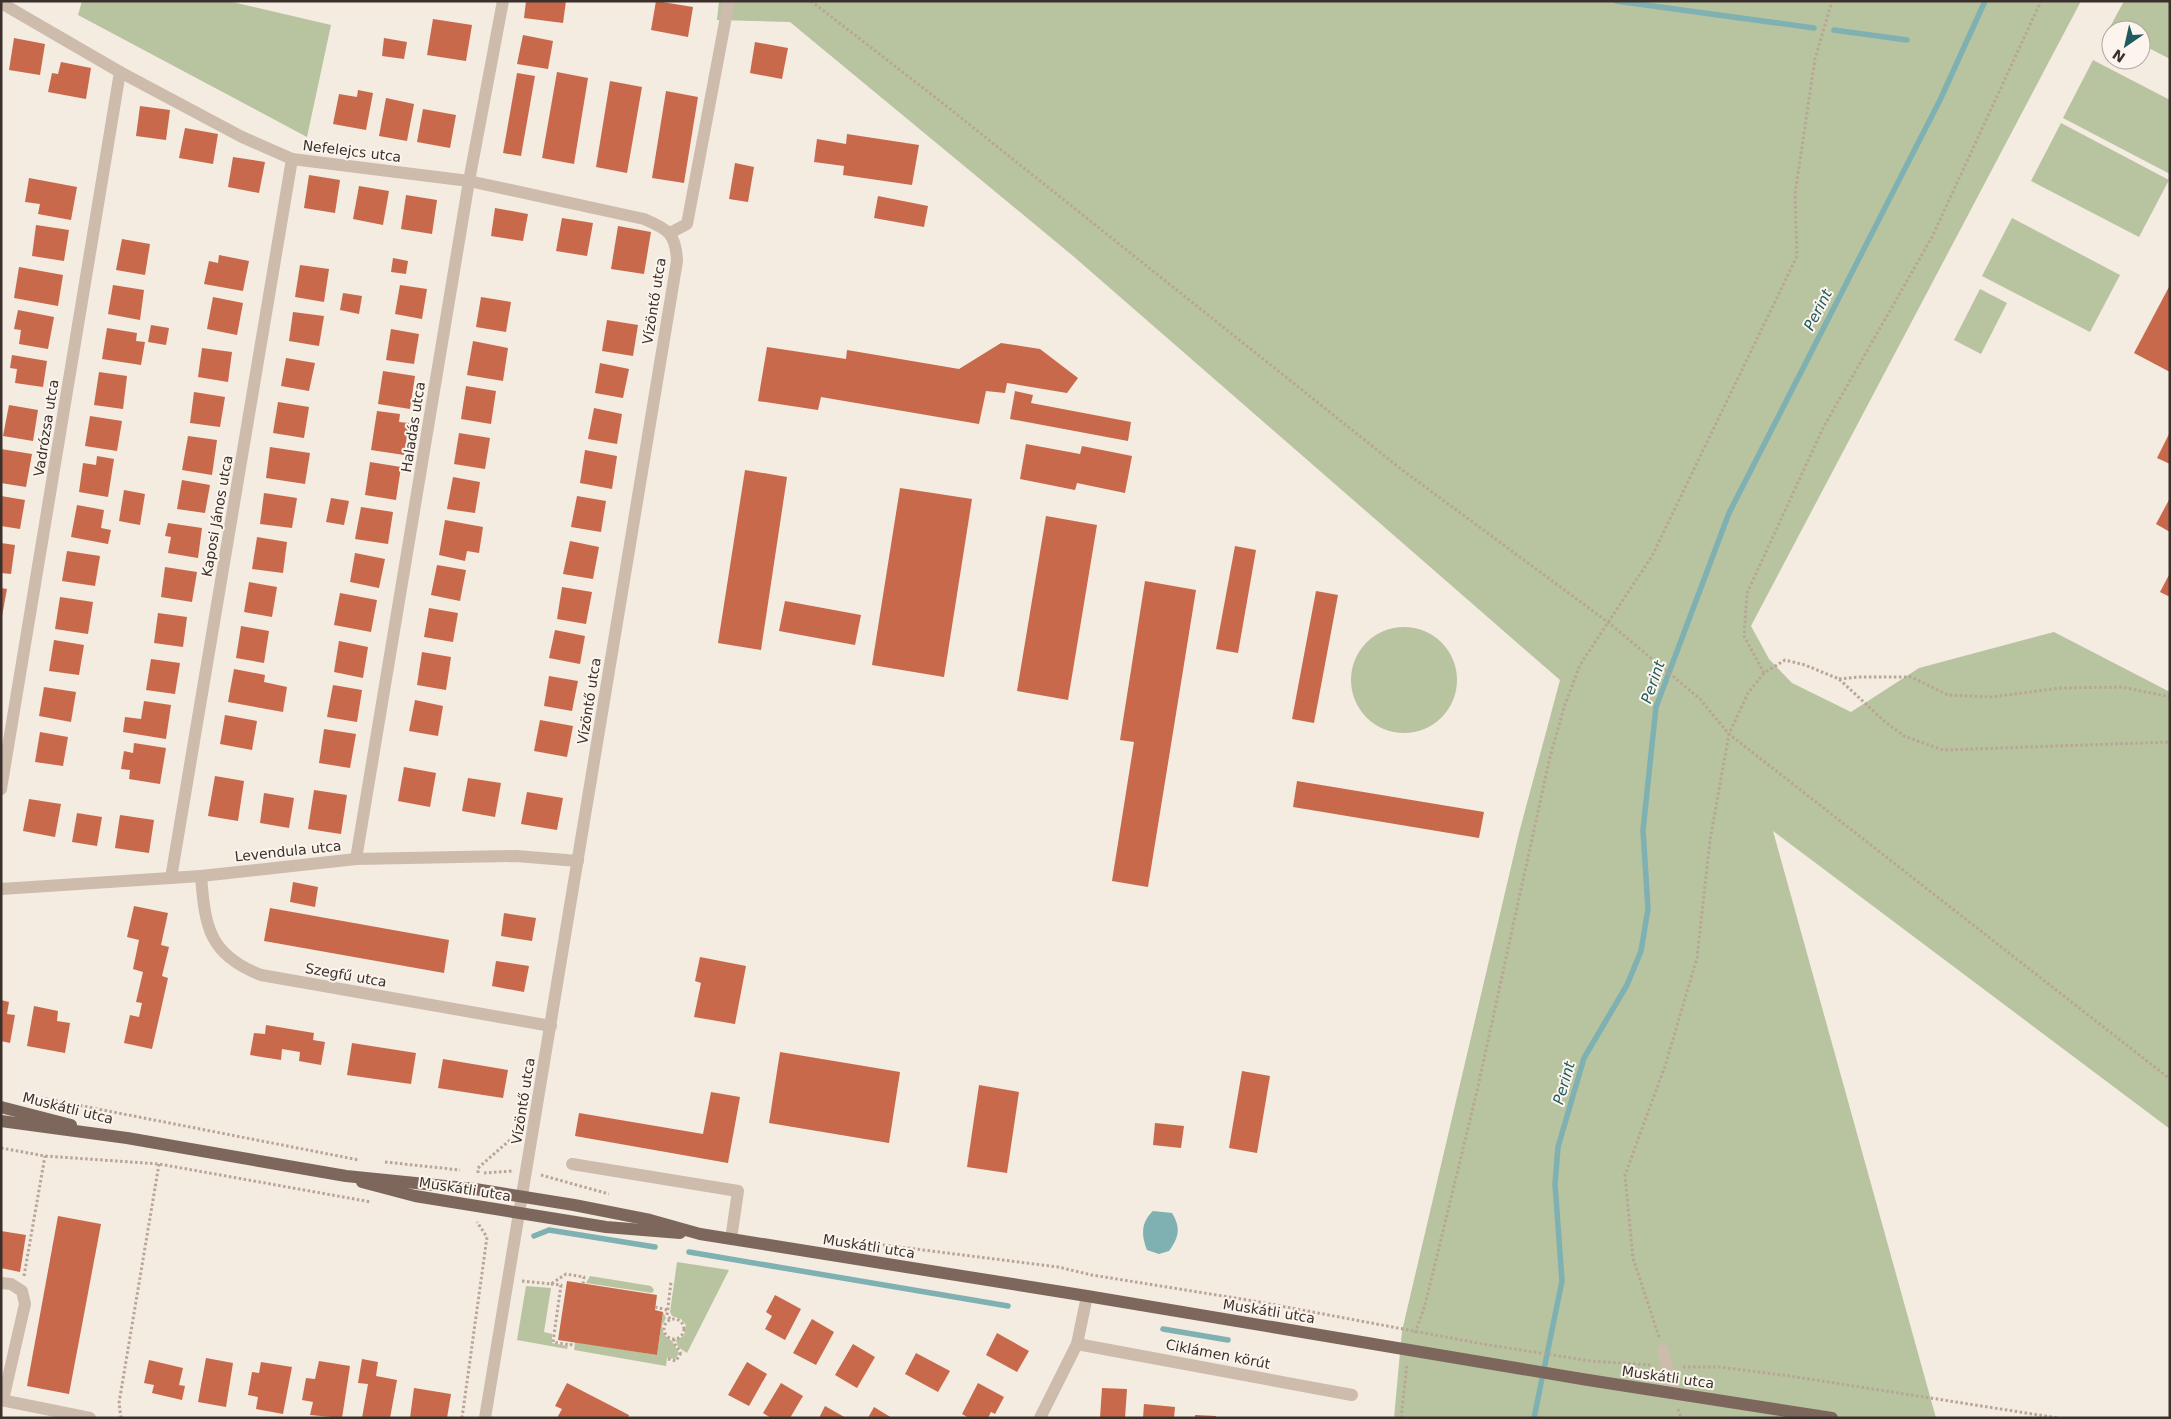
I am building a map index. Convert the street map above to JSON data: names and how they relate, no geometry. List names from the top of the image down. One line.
{"streets":{"main road":["Muskátli utca"],"street":["Nefelejcs utca","Vízöntő utca","Haladás utca","Vadrózsa utca","Kaposi János utca","Levendula utca","Szegfű utca","Ciklámen körút"]},"crossings":[["Nefelejcs utca","Vízöntő utca"],["Nefelejcs utca","Haladás utca"],["Nefelejcs utca","Vadrózsa utca"],["Nefelejcs utca","Kaposi János utca"],["Vízöntő utca","Levendula utca"],["Vízöntő utca","Szegfű utca"],["Vízöntő utca","Muskátli utca"],["Haladás utca","Levendula utca"],["Kaposi János utca","Levendula utca"],["Levendula utca","Szegfű utca"]],"water":["Perint"],"north":"bottom left"}
